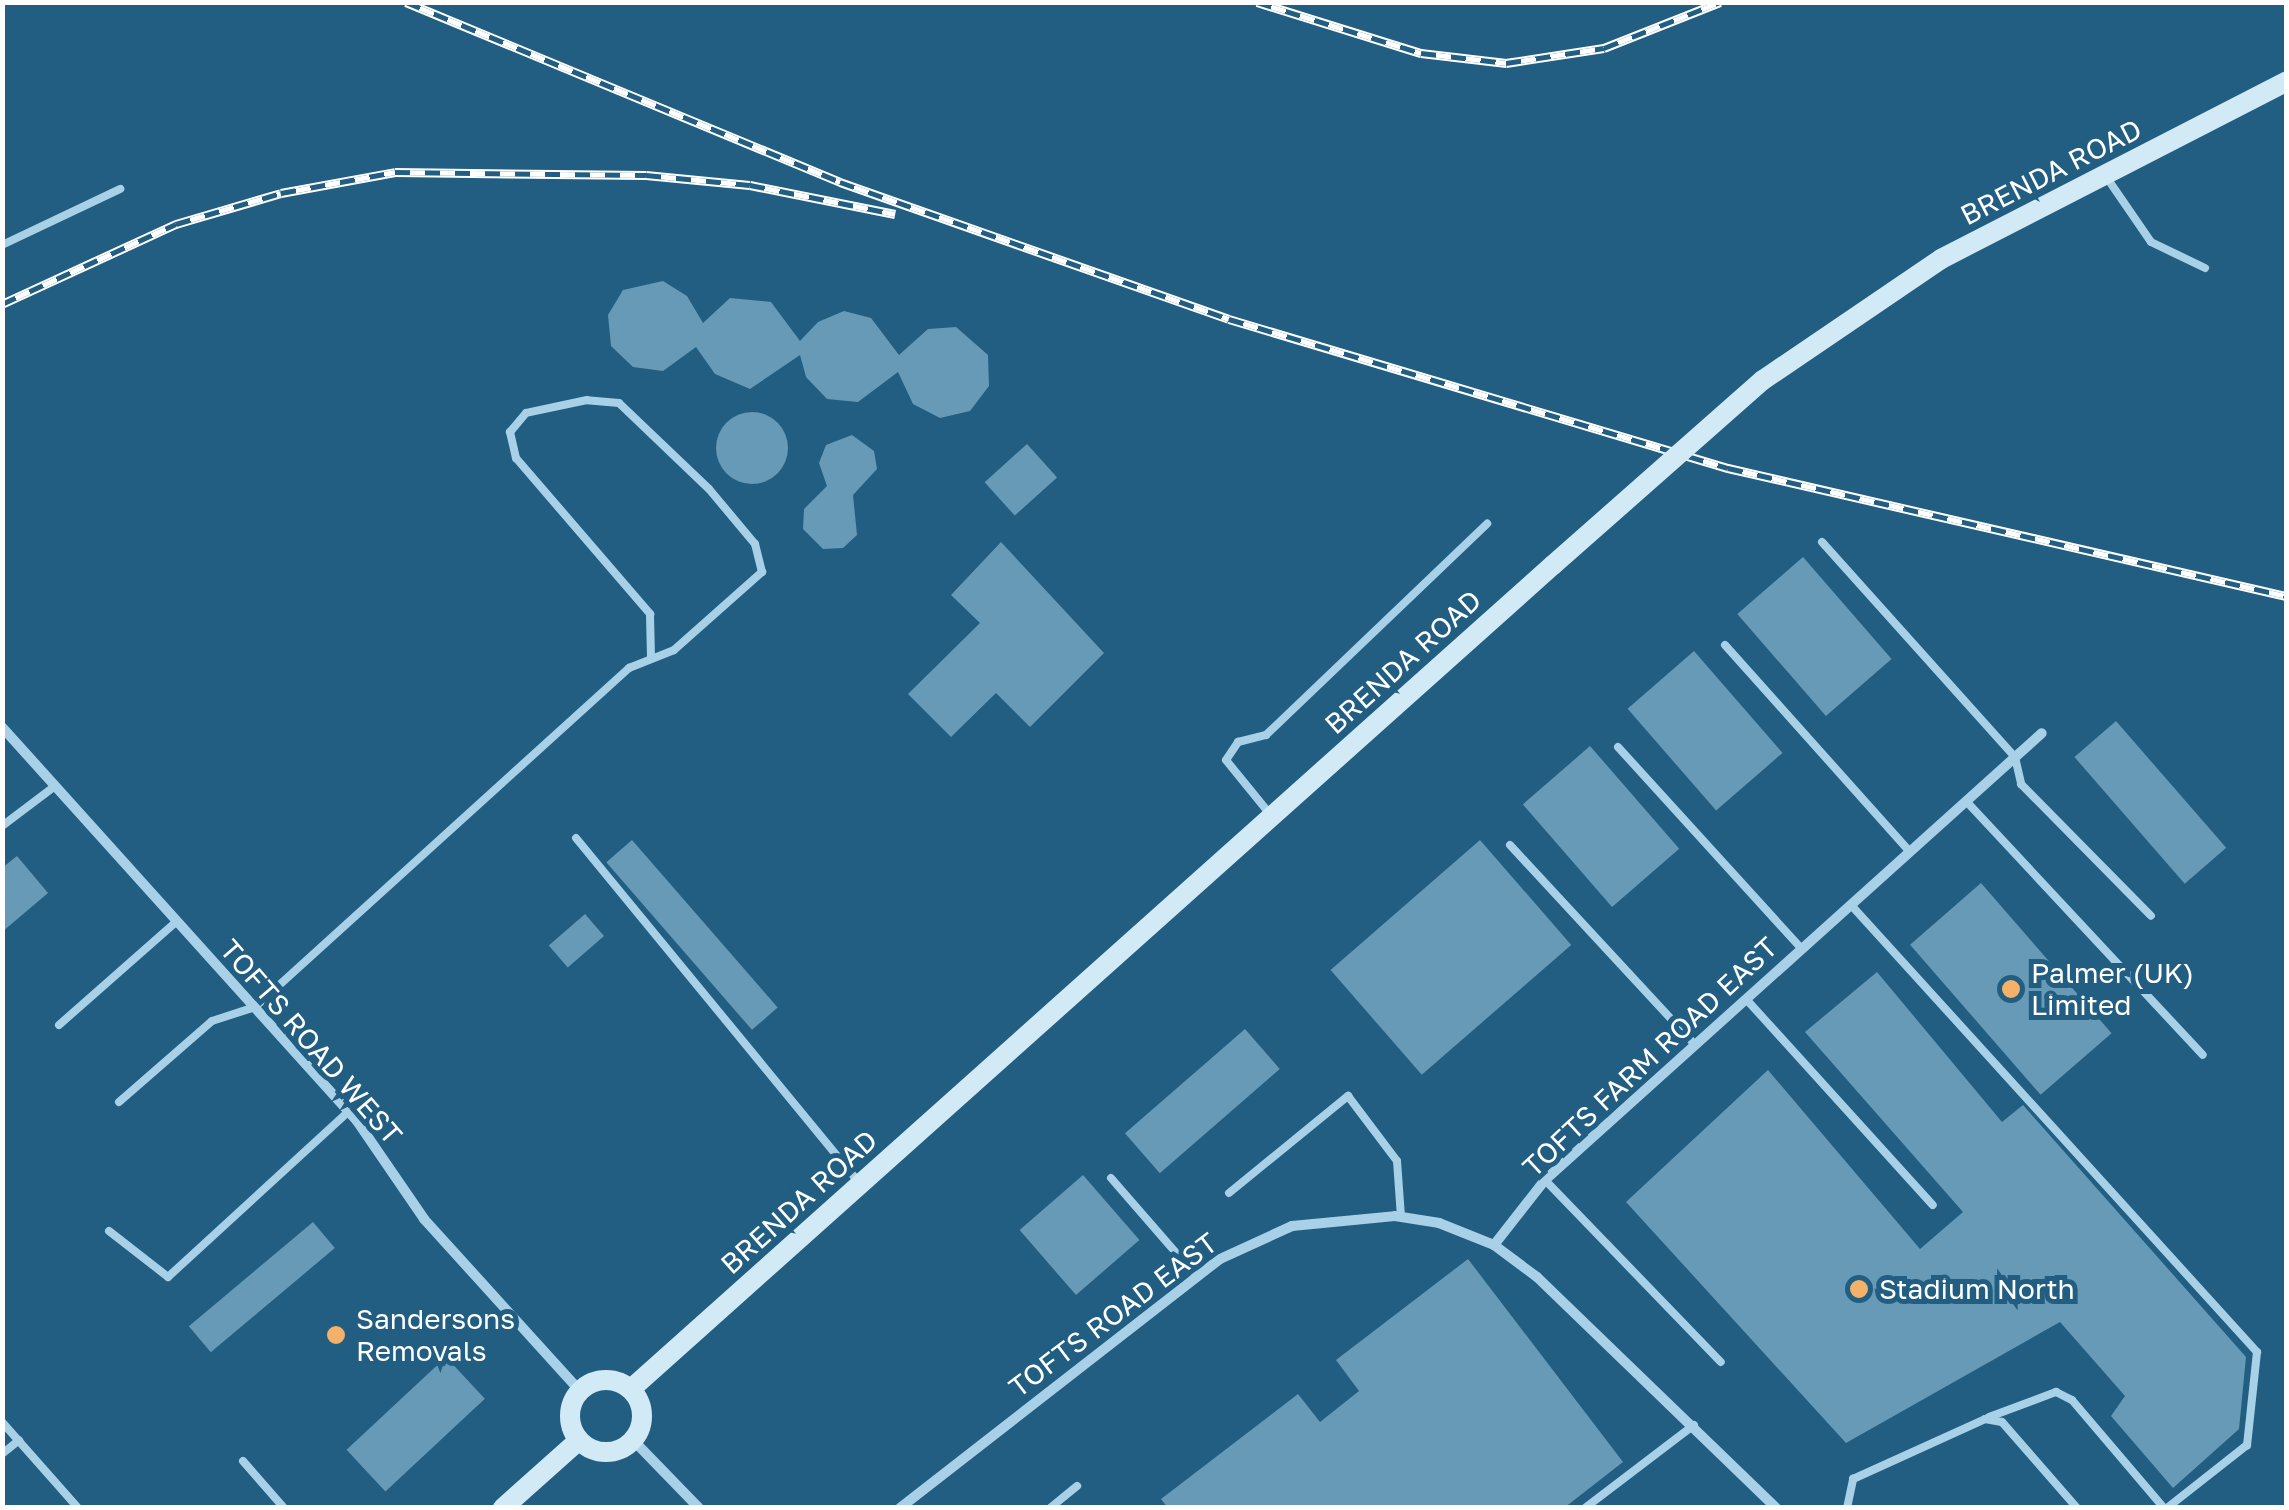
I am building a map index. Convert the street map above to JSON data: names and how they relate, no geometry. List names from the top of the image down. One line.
{"streets":{"main road":["BRENDA ROAD"],"street":["TOFTS ROAD WEST","TOFTS FARM ROAD EAST","TOFTS ROAD EAST"]},"crossings":[["BRENDA ROAD","TOFTS ROAD WEST"],["TOFTS FARM ROAD EAST","TOFTS ROAD EAST"]],"places":["Palmer (UK) Limited","Stadium North","Sandersons Removals"]}
